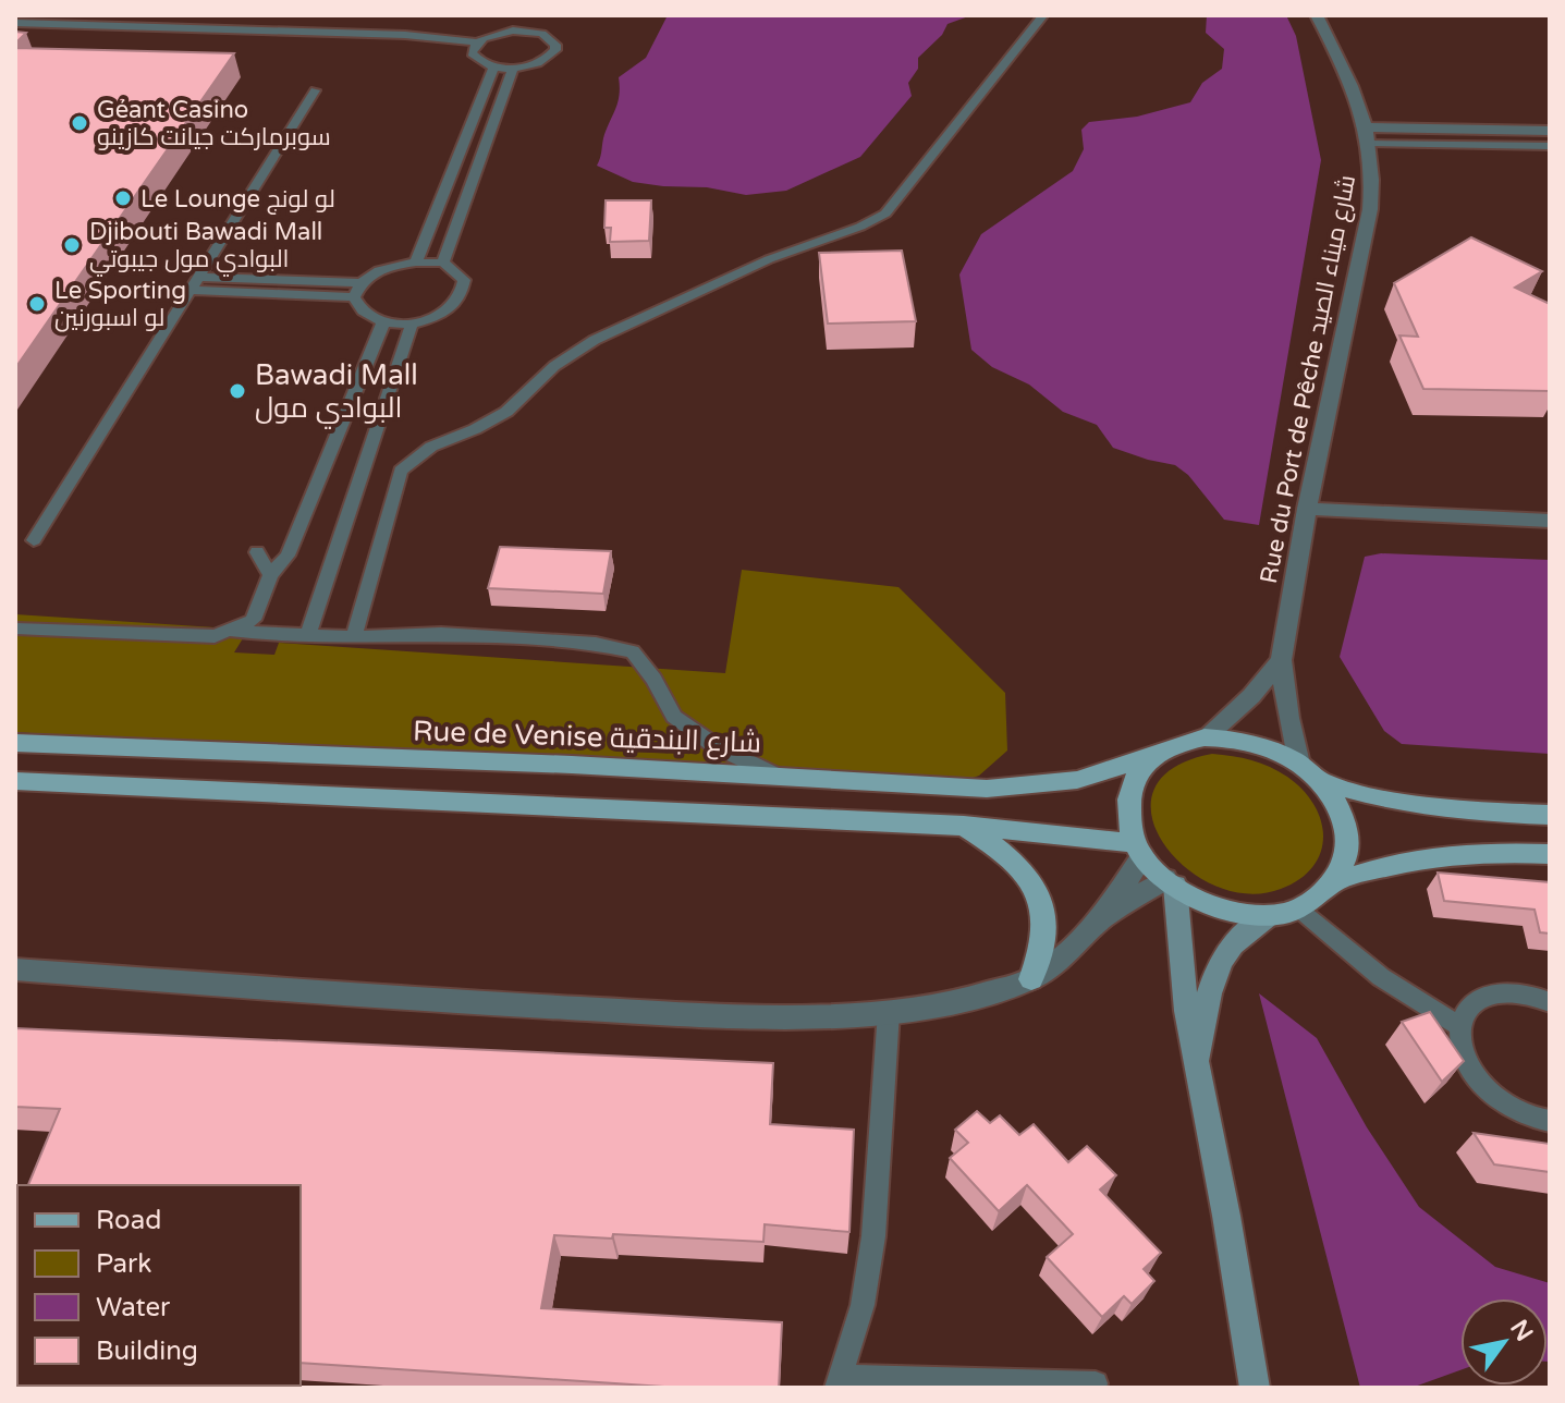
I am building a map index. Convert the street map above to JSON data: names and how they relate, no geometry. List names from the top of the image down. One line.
{"streets":{"main road":["Rue de Venise شارع البندقية"],"street":["Rue du Port de Pêche شارع ميناء الصيد"]},"crossings":[["Rue du Port de Pêche شارع ميناء الصيد","Rue de Venise شارع البندقية"]],"places":["Géant Casino سوبرماركت جيانت كازينو","Le Lounge لو لونج","Djibouti Bawadi Mall البوادي مول جيبوتي","Le Sporting لو اسبورنين","Bawadi Mall البوادي مول"],"legend":["Road","Park","Water","Building"],"north":"top right"}
